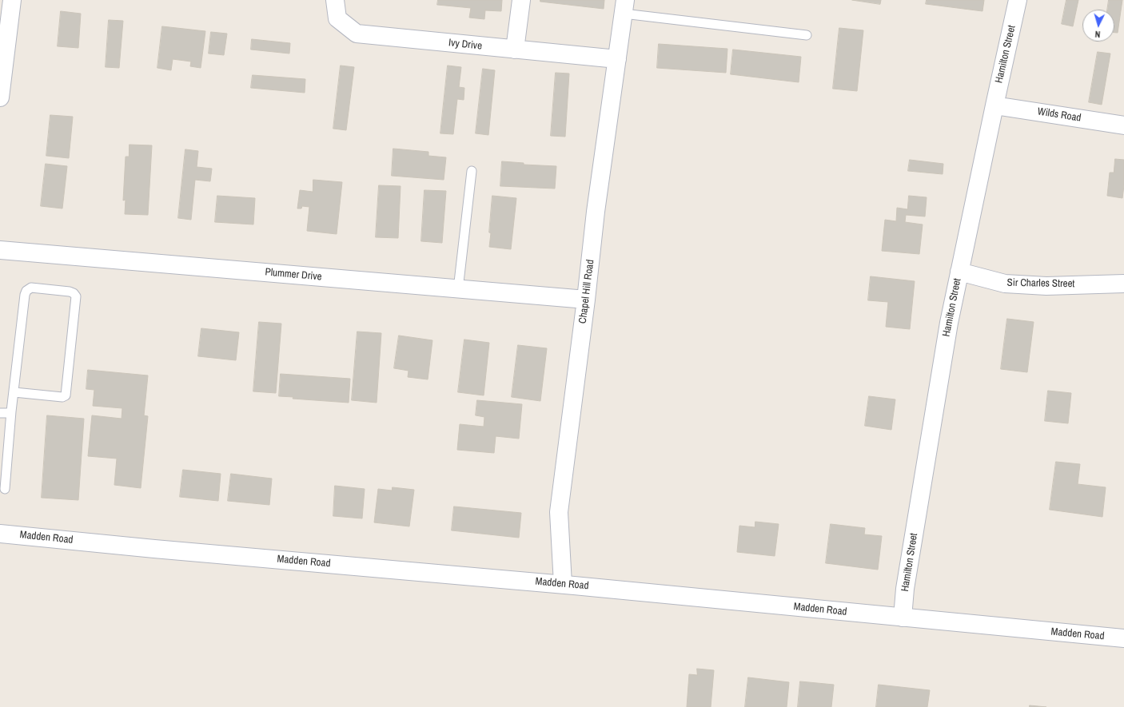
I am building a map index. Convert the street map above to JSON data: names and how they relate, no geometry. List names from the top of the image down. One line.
{"streets":{"street":["Ivy Drive","Hamilton Street","Wilds Road","Plummer Drive","Sir Charles Street","Chapel Hill Road","Madden Road"]},"crossings":[["Ivy Drive","Chapel Hill Road"],["Hamilton Street","Wilds Road"],["Hamilton Street","Sir Charles Street"],["Hamilton Street","Madden Road"],["Plummer Drive","Chapel Hill Road"],["Chapel Hill Road","Madden Road"]],"north":"bottom"}
